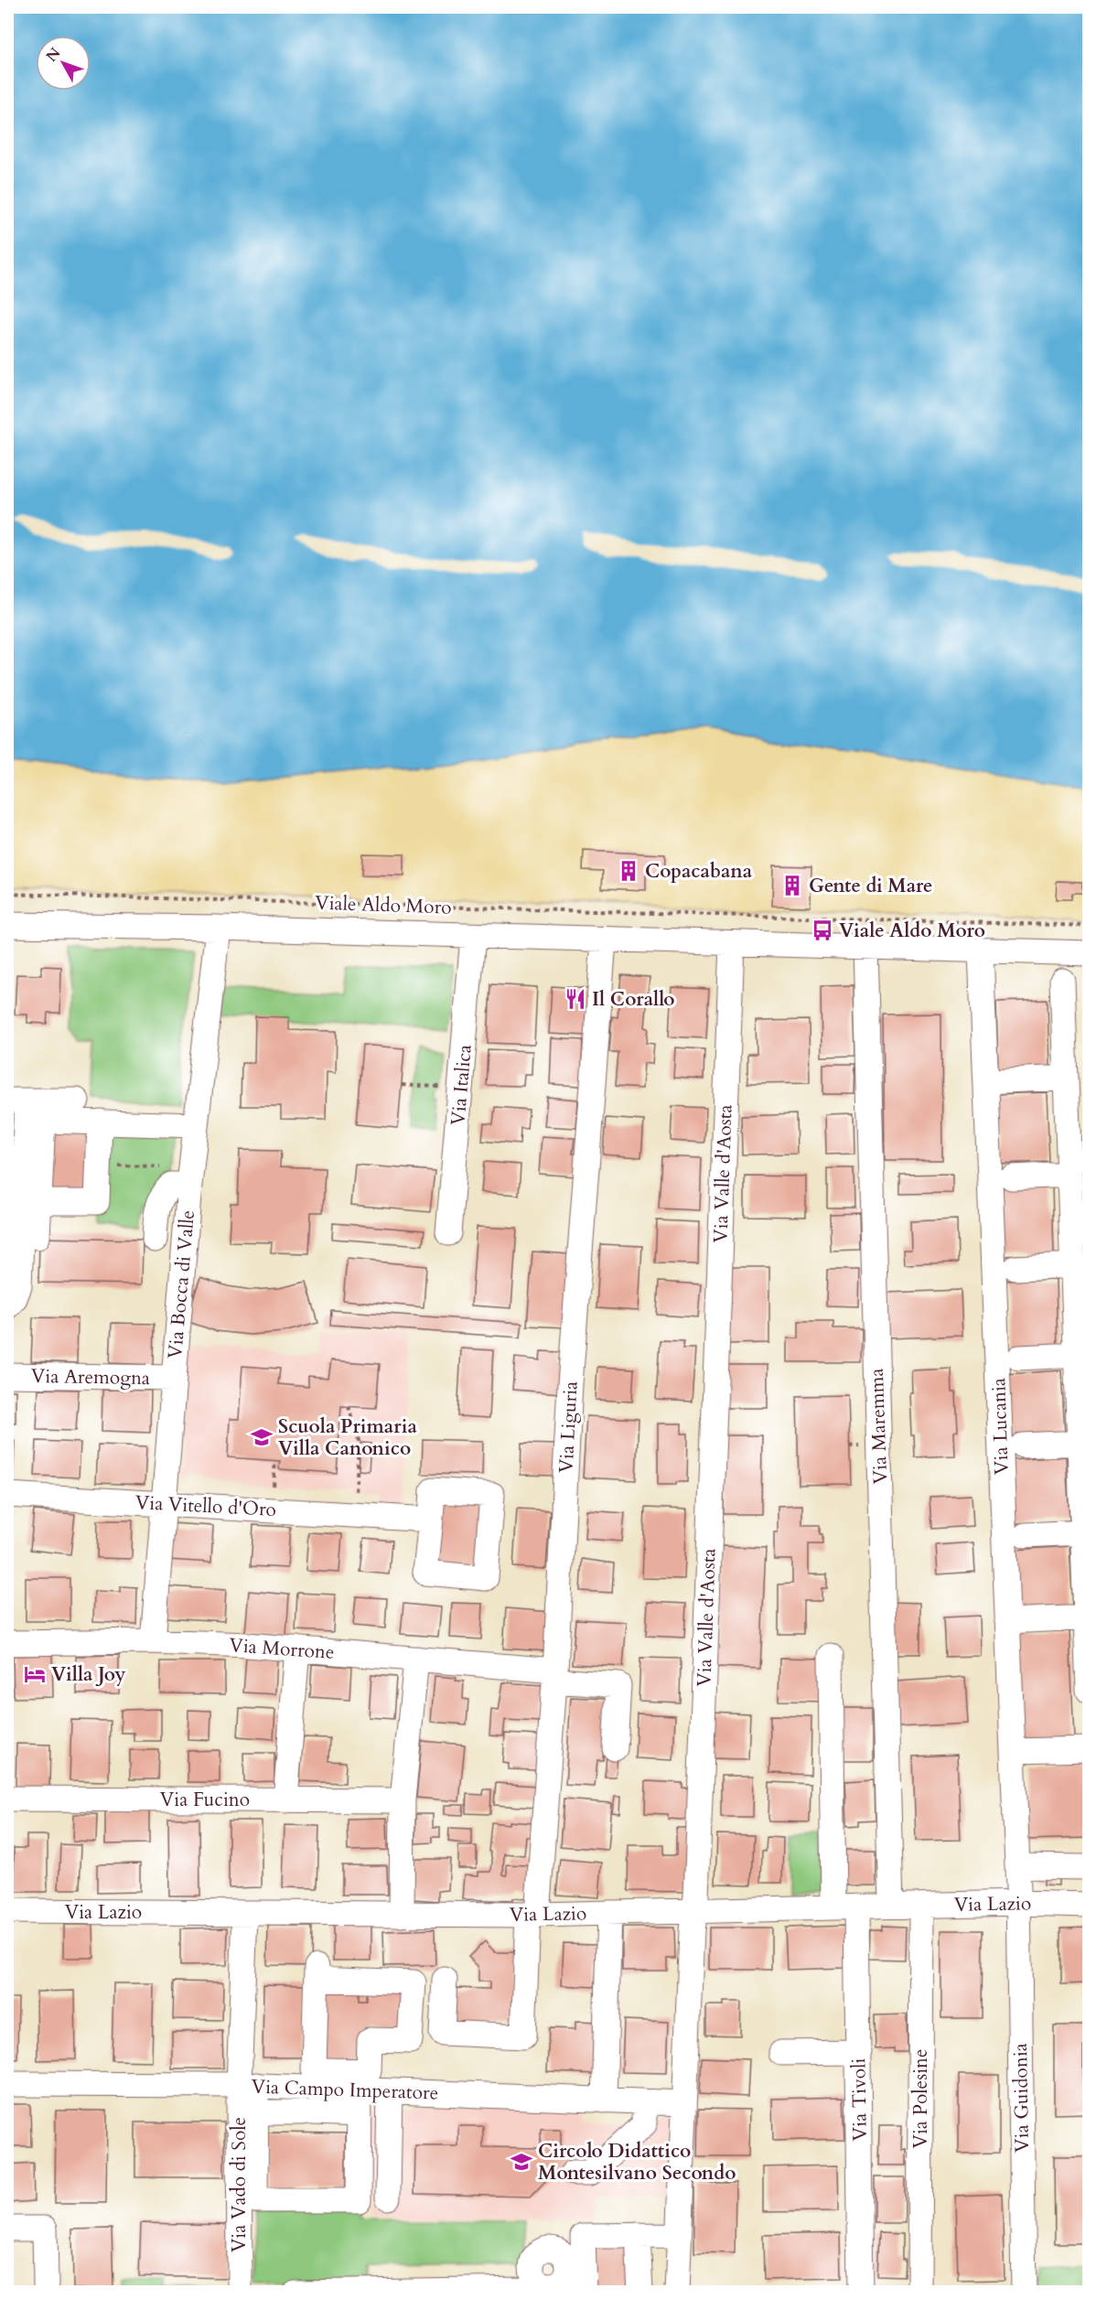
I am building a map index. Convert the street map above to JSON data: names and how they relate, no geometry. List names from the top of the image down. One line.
{"streets":{"street":["Viale Aldo Moro","Via Italica","Via Valle d'Aosta","Via Bocca di Valle","Via Aremogna","Via Maremma","Via Lucania","Via Liguria","Via Vitello d'Oro","Via Morrone","Via Fucino","Via Lazio","Via Campo Imperatore","Via Guidonia","Via Polesine","Via Tivoli","Via Vado di Sole"]},"crossings":[["Viale Aldo Moro","Via Italica"],["Viale Aldo Moro","Via Valle d'Aosta"],["Viale Aldo Moro","Via Bocca di Valle"],["Viale Aldo Moro","Via Maremma"],["Viale Aldo Moro","Via Lucania"],["Viale Aldo Moro","Via Liguria"],["Via Valle d'Aosta","Via Lazio"],["Via Valle d'Aosta","Via Campo Imperatore"],["Via Bocca di Valle","Via Aremogna"],["Via Bocca di Valle","Via Vitello d'Oro"],["Via Bocca di Valle","Via Morrone"],["Via Maremma","Via Lazio"],["Via Lucania","Via Lazio"],["Via Lucania","Via Guidonia"],["Via Liguria","Via Morrone"],["Via Liguria","Via Lazio"],["Via Lazio","Via Guidonia"],["Via Lazio","Via Polesine"],["Via Lazio","Via Tivoli"],["Via Lazio","Via Vado di Sole"],["Via Campo Imperatore","Via Vado di Sole"]],"places":{"building":["Copacabana","Gente di Mare"],"bus stop":["Viale Aldo Moro"],"restaurant":["Il Corallo"],"school or university":["Scuola Primaria Villa Canonico","Circolo Didattico Montesilvano Secondo"],"hotel":["Villa Joy"]},"north":"top left"}
